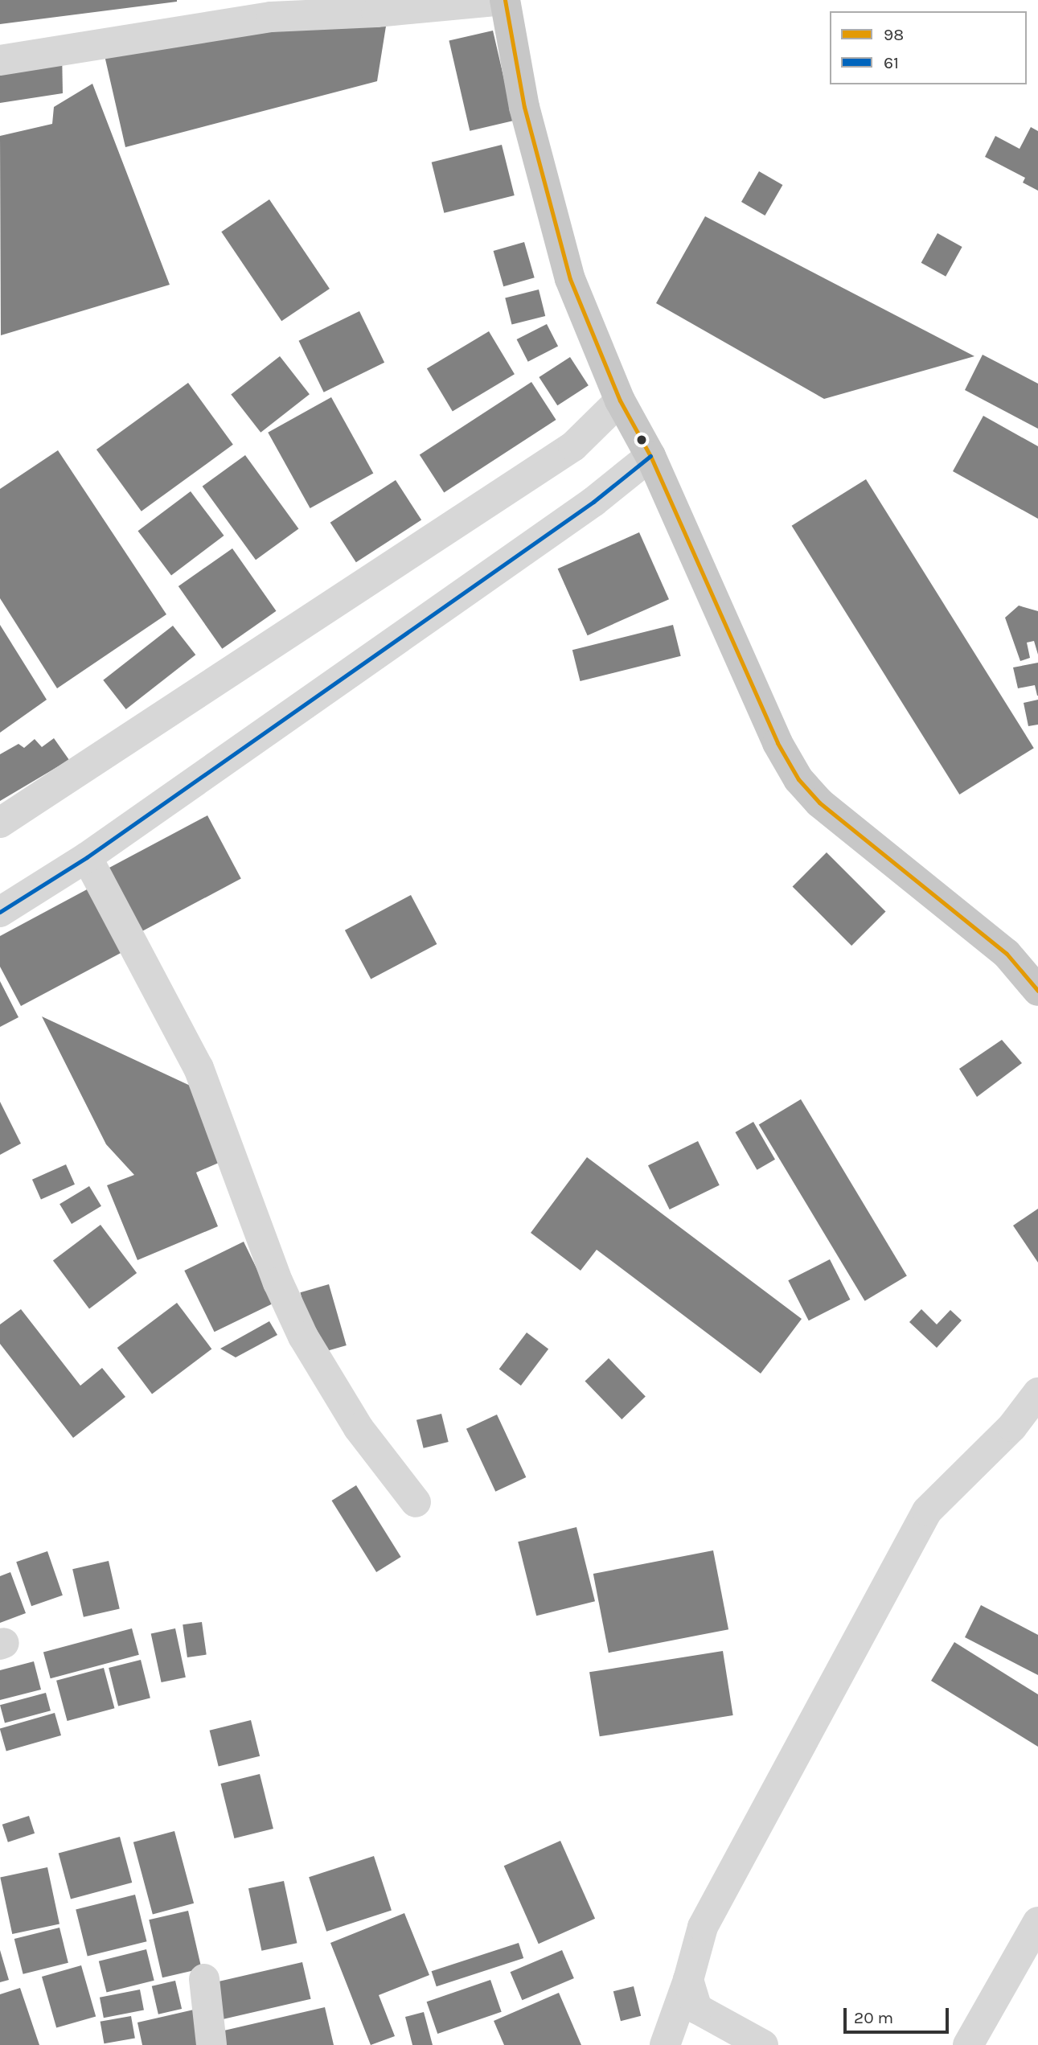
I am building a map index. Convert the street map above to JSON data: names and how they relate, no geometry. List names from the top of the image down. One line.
{"lines":["transit line 98","transit line 61"],"legend":["98","61"],"scale_bar":"20 m"}
